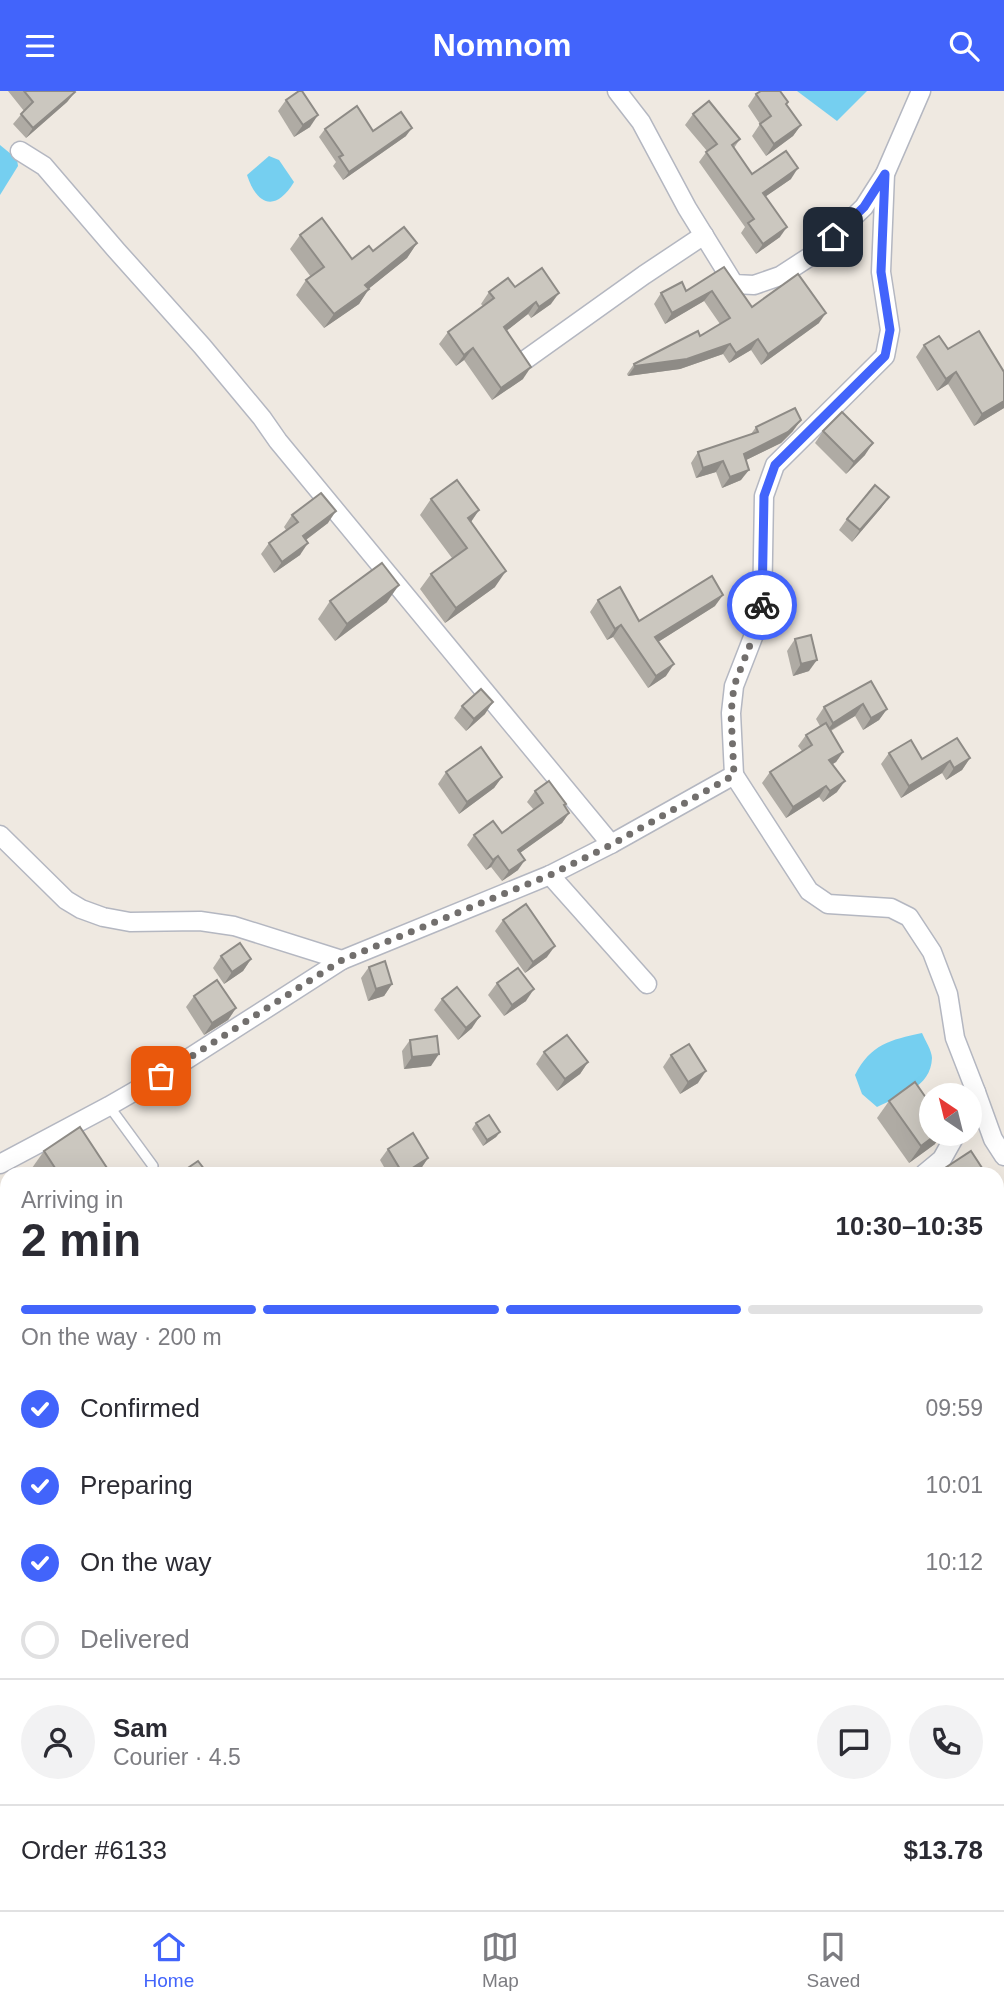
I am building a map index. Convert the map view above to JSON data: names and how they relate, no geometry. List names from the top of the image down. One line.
{"north":"top left","page":{"header":"Nomnom","heading":["2 min","Arriving in","10:30–10:35"],"panel":["Sam","Courier · 4.5","Order #6133","$13.78"],"bar":"On the way · 200 m","list":[["Confirmed","09:59"],["Preparing","10:01"],["On the way","10:12"],"Delivered"],"tabs":["Home","Map","Saved"]}}
